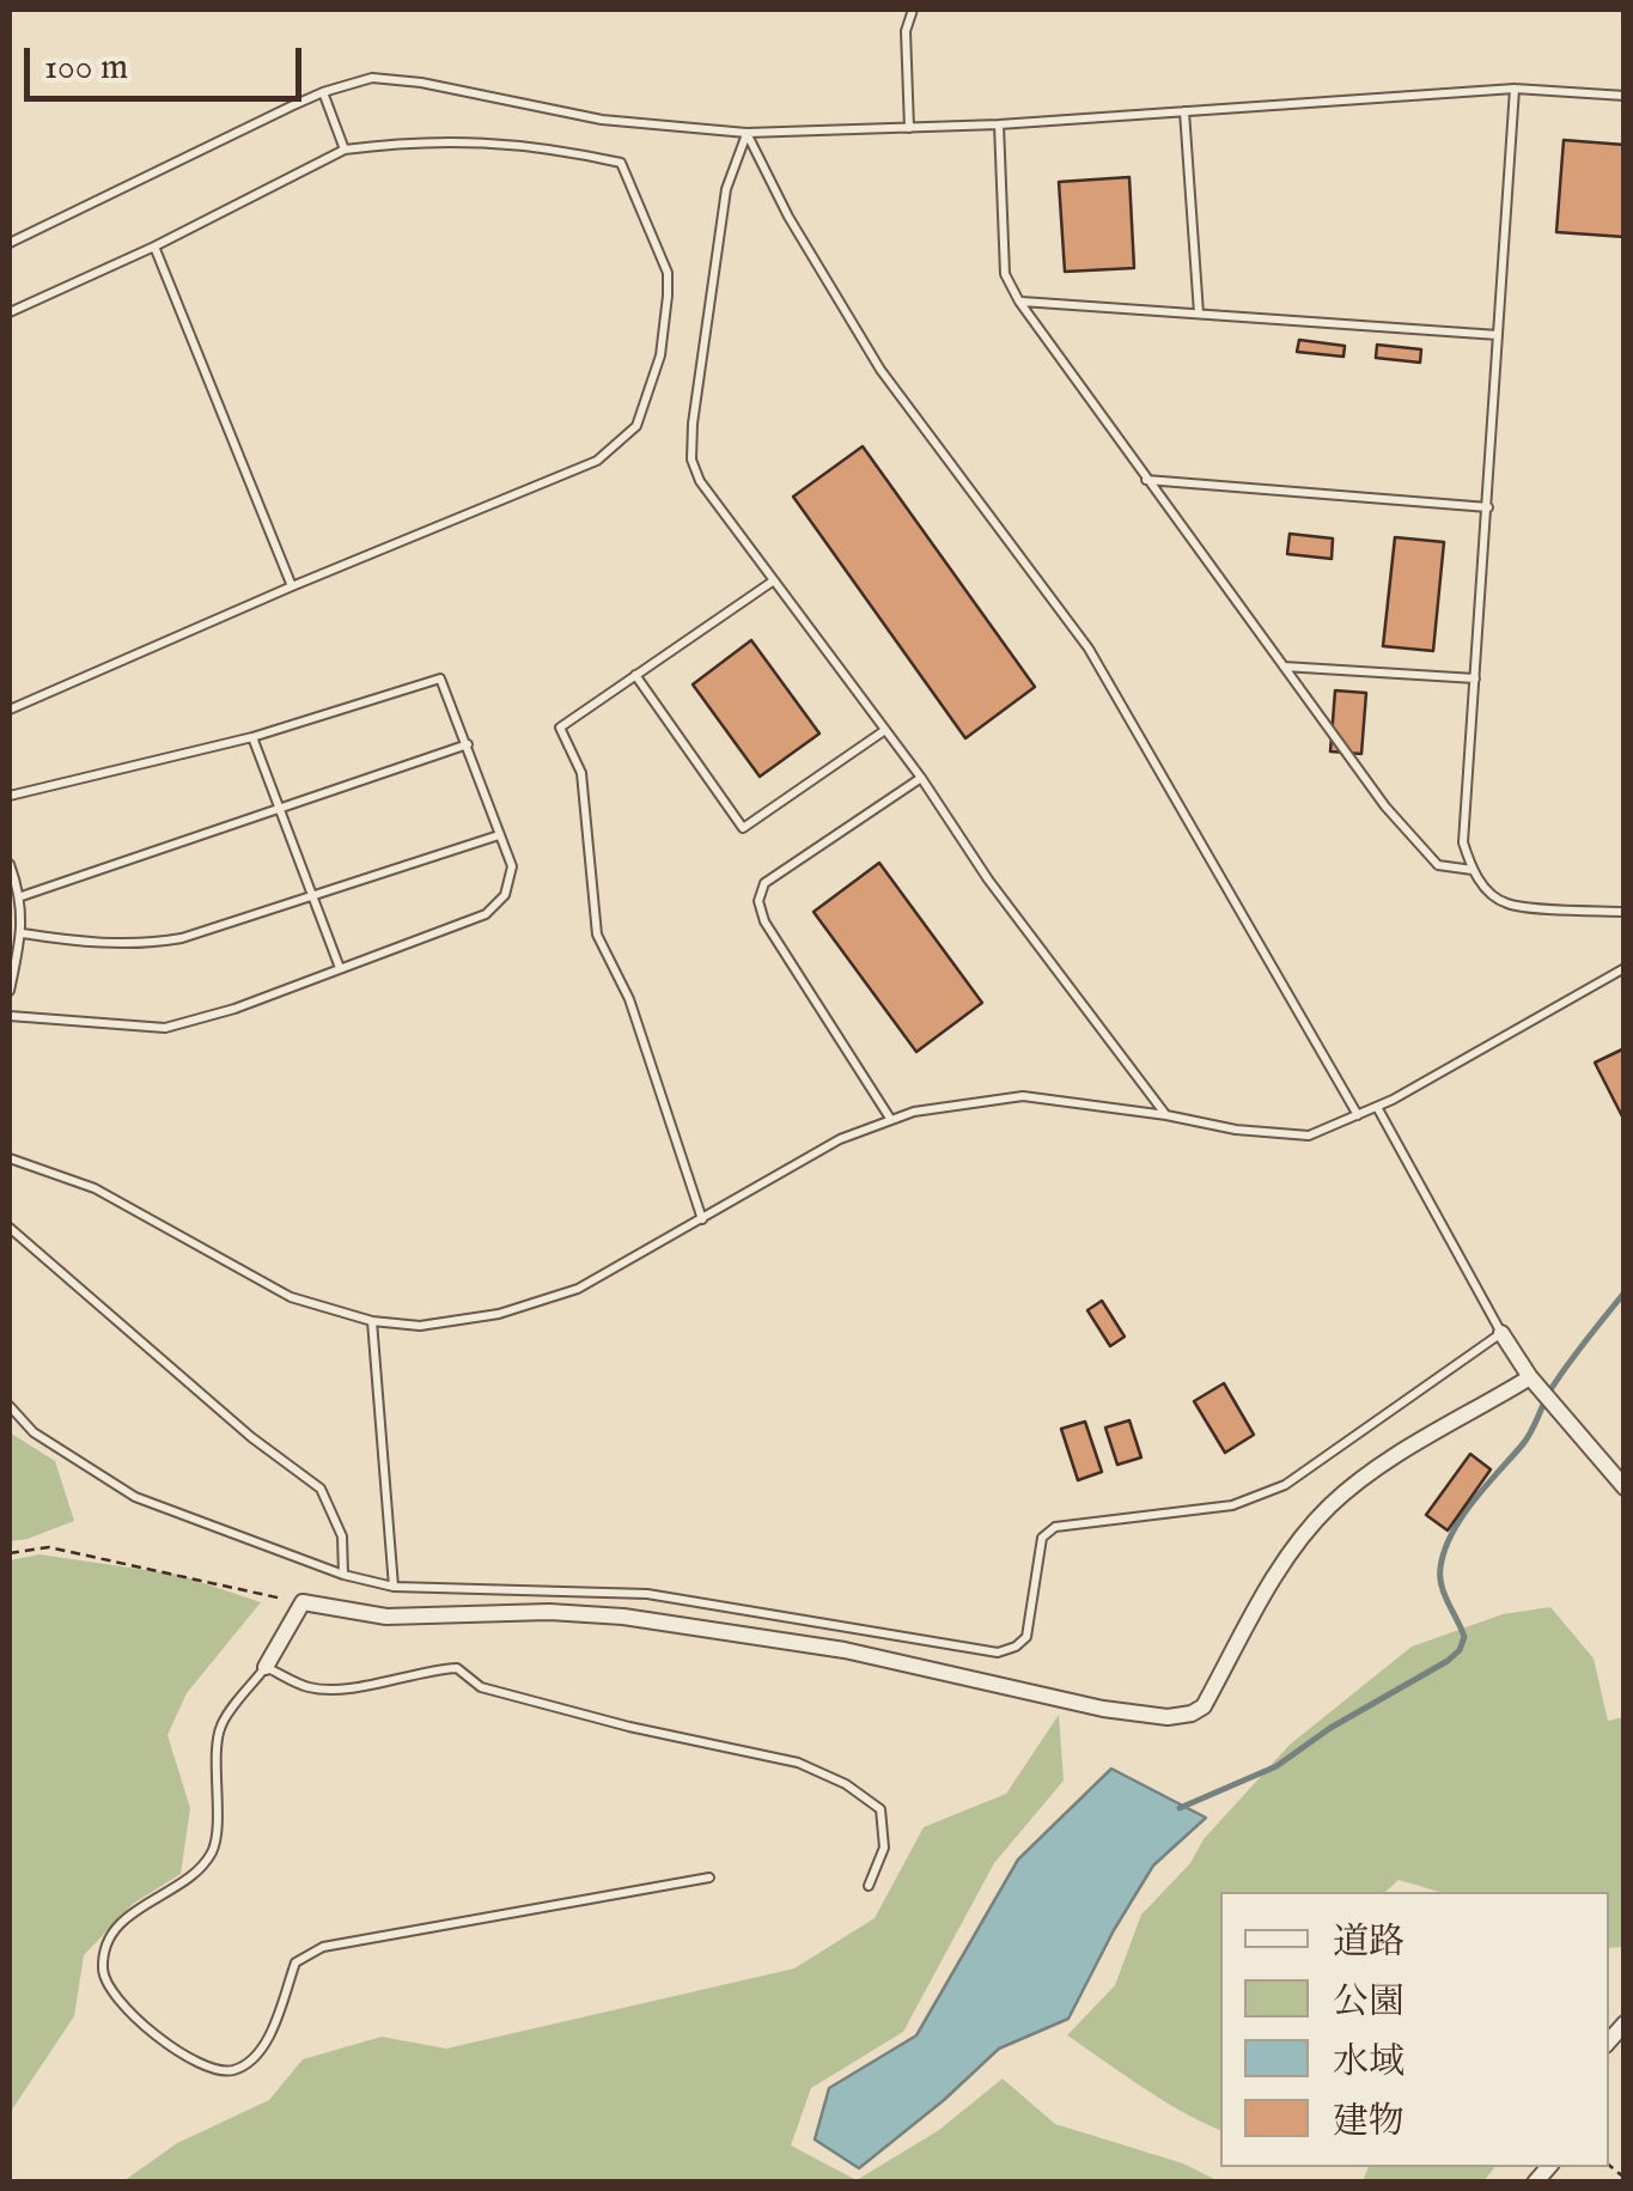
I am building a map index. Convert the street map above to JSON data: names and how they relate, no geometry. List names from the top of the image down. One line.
{"legend":["道路","公園","水域","建物"],"scale_bar":"100 m"}
